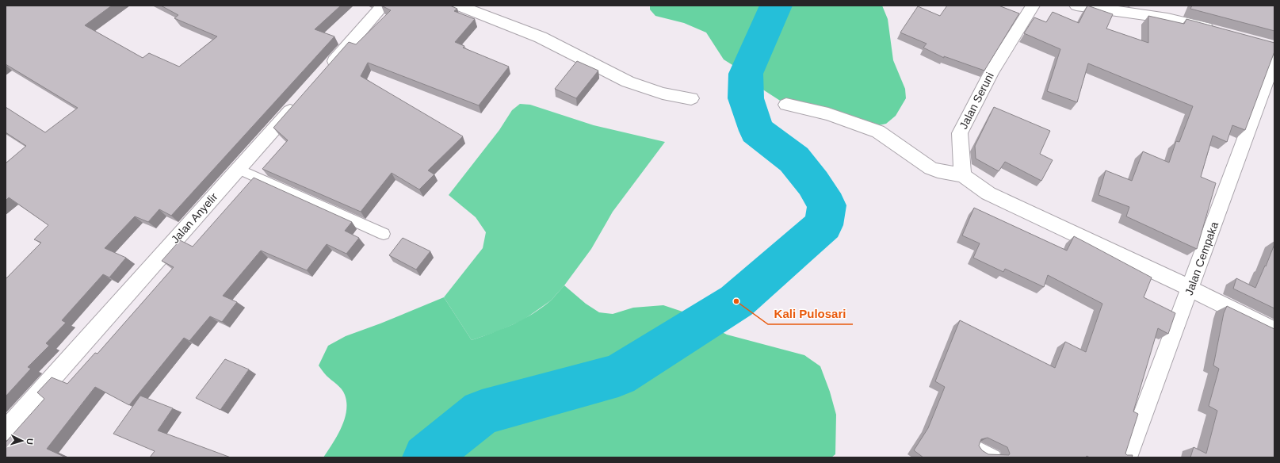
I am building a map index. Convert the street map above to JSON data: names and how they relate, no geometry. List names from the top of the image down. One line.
{"streets":{"street":["Jalan Seruni","Jalan Anyelir","Jalan Cempaka"]},"places":["Kali Pulosari"],"north":"right"}
